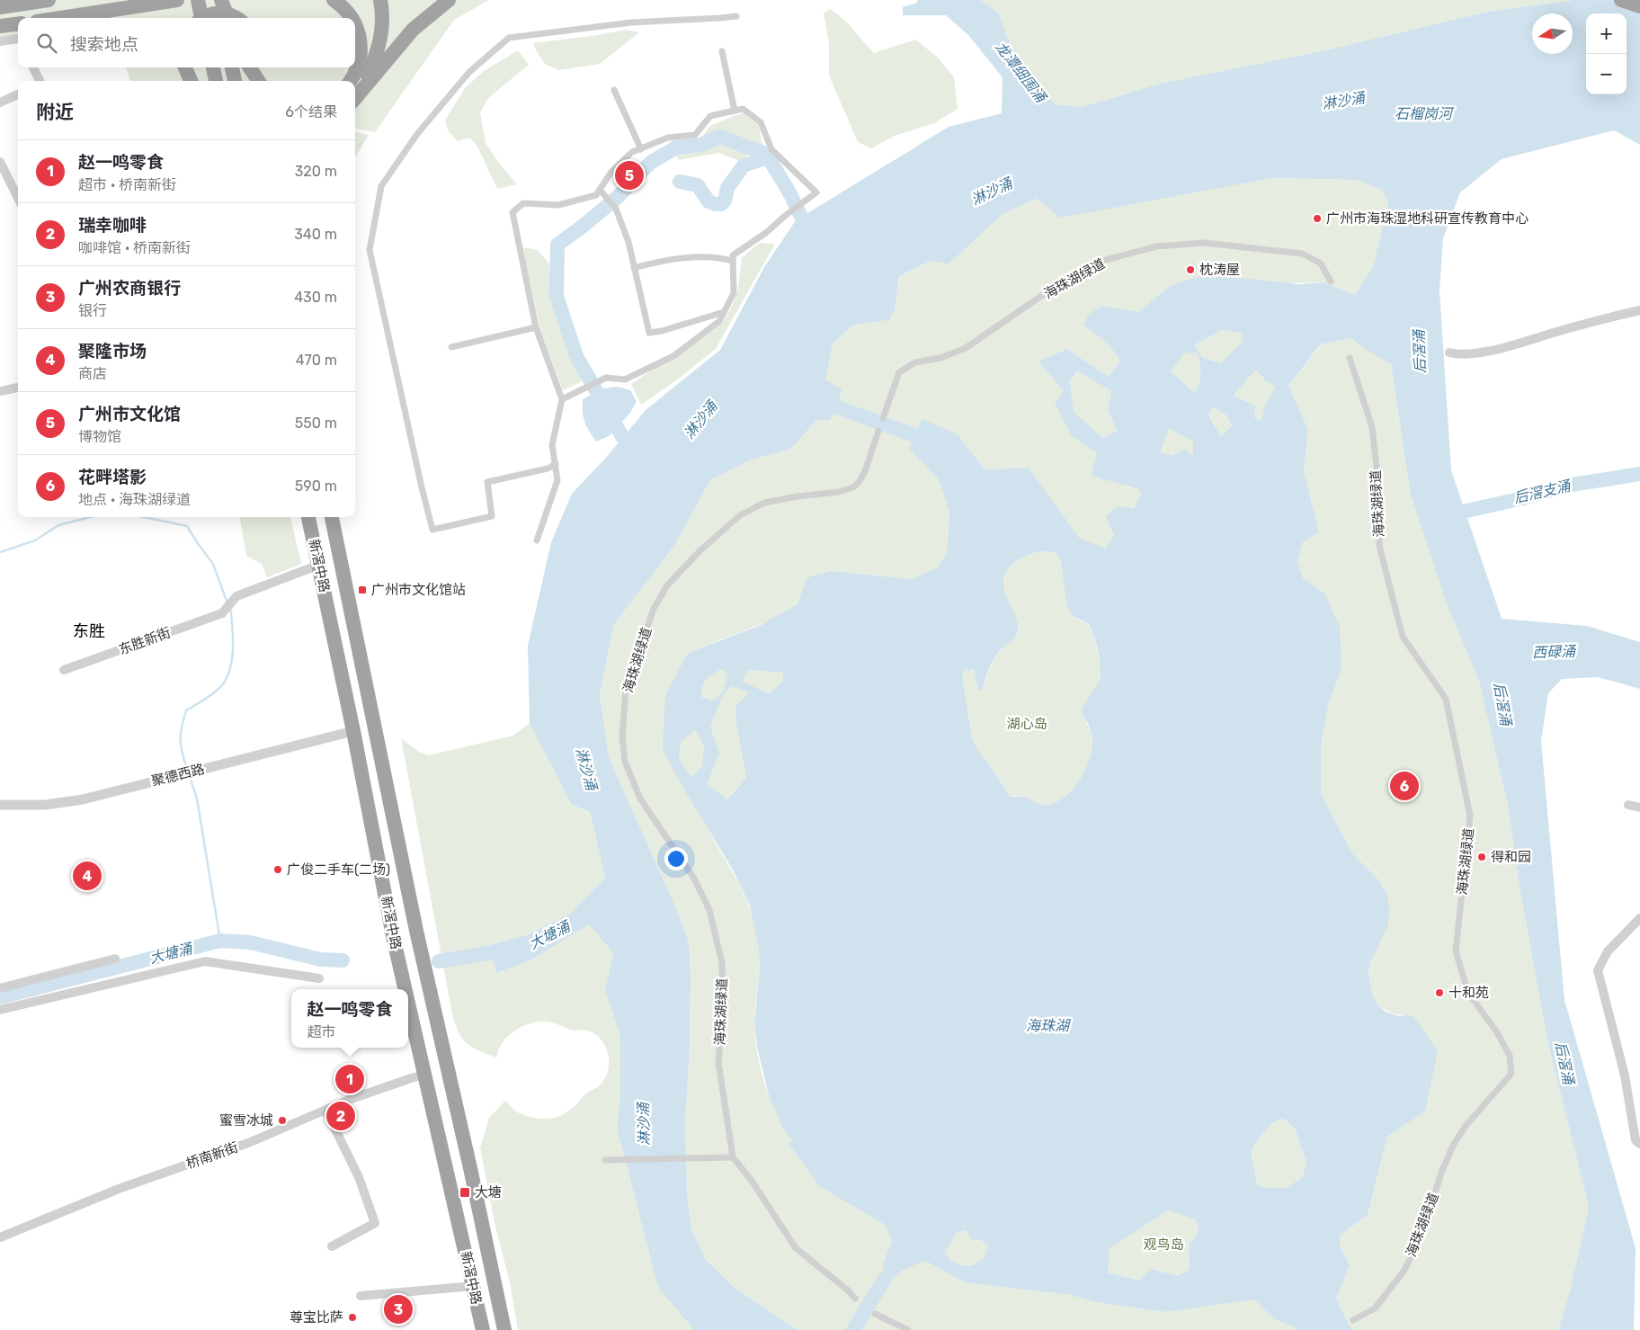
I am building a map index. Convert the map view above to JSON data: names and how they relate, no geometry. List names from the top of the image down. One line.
{"streets":{"highway":["新滘中路"],"street":["海珠湖绿道","东胜新街","聚德西路","桥南新街"]},"crossings":[["新滘中路","东胜新街"],["新滘中路","聚德西路"],["新滘中路","桥南新街"]],"districts":["东胜"],"water":["龙潭细围涌","淋沙涌","石榴岗河","后滘涌","后滘支涌","西碌涌","大塘涌","海珠湖"],"parks":["湖心岛","观鸟岛"],"places":{"other":["广州市海珠湿地科研宣传教育中心","枕涛屋","得和园","广俊二手车(二场)","十和苑","蜜雪冰城","尊宝比萨"],"transit":["广州市文化馆站","大塘"]},"north":"left","page":{"map_buttons":["+","−"],"search":"搜索地点","heading":["附近","6个结果"],"list":[{"mark":"1","name":"赵一鸣零食","note":"超市 · 桥南新街","value":"320 m"},{"mark":"2","name":"瑞幸咖啡","note":"咖啡馆 · 桥南新街","value":"340 m"},{"mark":"3","name":"广州农商银行","note":"银行","value":"430 m"},{"mark":"4","name":"聚隆市场","note":"商店","value":"470 m"},{"mark":"5","name":"广州市文化馆","note":"博物馆","value":"550 m"},{"mark":"6","name":"花畔塔影","note":"地点 · 海珠湖绿道","value":"590 m"}],"pins":["5","6","4","1","2","3"],"popup":["赵一鸣零食","超市"]}}
